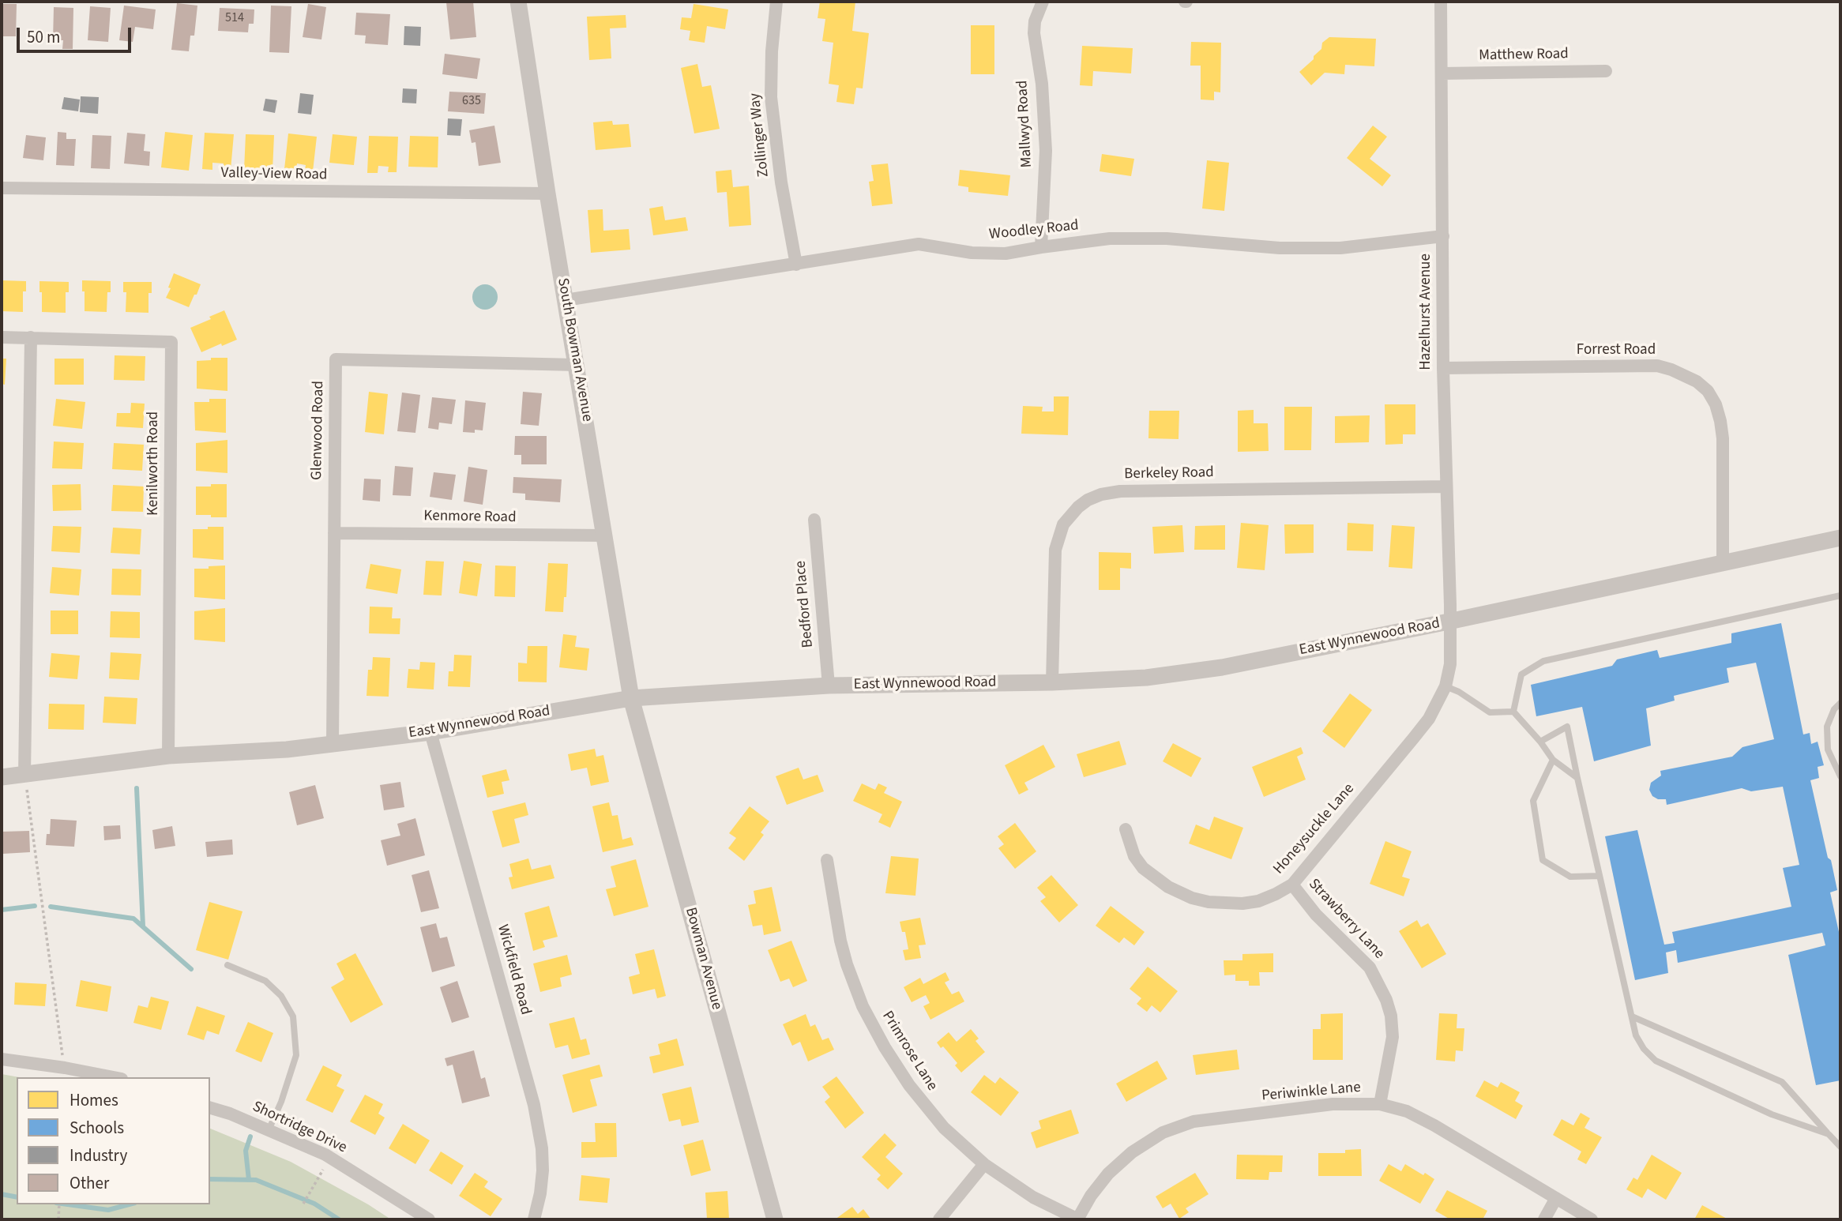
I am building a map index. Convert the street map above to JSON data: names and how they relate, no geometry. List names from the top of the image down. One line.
{"streets":{"street":["Matthew Road","Mallwyd Road","Zollinger Way","Valley-View Road","Woodley Road","Hazelhurst Avenue","South Bowman Avenue","Forrest Road","Glenwood Road","Kenilworth Road","Berkeley Road","Kenmore Road","Bedford Place","East Wynnewood Road","Honeysuckle Lane","Strawberry Lane","Bowman Avenue","Wickfield Road","Primrose Lane","Periwinkle Lane","Shortridge Drive"]},"crossings":[["Matthew Road","Hazelhurst Avenue"],["Mallwyd Road","Woodley Road"],["Zollinger Way","Woodley Road"],["Valley-View Road","South Bowman Avenue"],["Woodley Road","Hazelhurst Avenue"],["Woodley Road","South Bowman Avenue"],["Hazelhurst Avenue","Forrest Road"],["Hazelhurst Avenue","Berkeley Road"],["Hazelhurst Avenue","East Wynnewood Road"],["Hazelhurst Avenue","Honeysuckle Lane"],["South Bowman Avenue","Glenwood Road"],["South Bowman Avenue","Kenmore Road"],["South Bowman Avenue","East Wynnewood Road"],["South Bowman Avenue","Bowman Avenue"],["Forrest Road","East Wynnewood Road"],["Glenwood Road","Kenmore Road"],["Glenwood Road","East Wynnewood Road"],["Kenilworth Road","East Wynnewood Road"],["Berkeley Road","East Wynnewood Road"],["Bedford Place","East Wynnewood Road"],["East Wynnewood Road","Honeysuckle Lane"],["East Wynnewood Road","Bowman Avenue"],["East Wynnewood Road","Wickfield Road"],["Honeysuckle Lane","Strawberry Lane"],["Strawberry Lane","Periwinkle Lane"],["Primrose Lane","Periwinkle Lane"]],"house_numbers":["514","635"],"legend":["Homes","Schools","Industry","Other"],"scale_bar":"50 m"}
